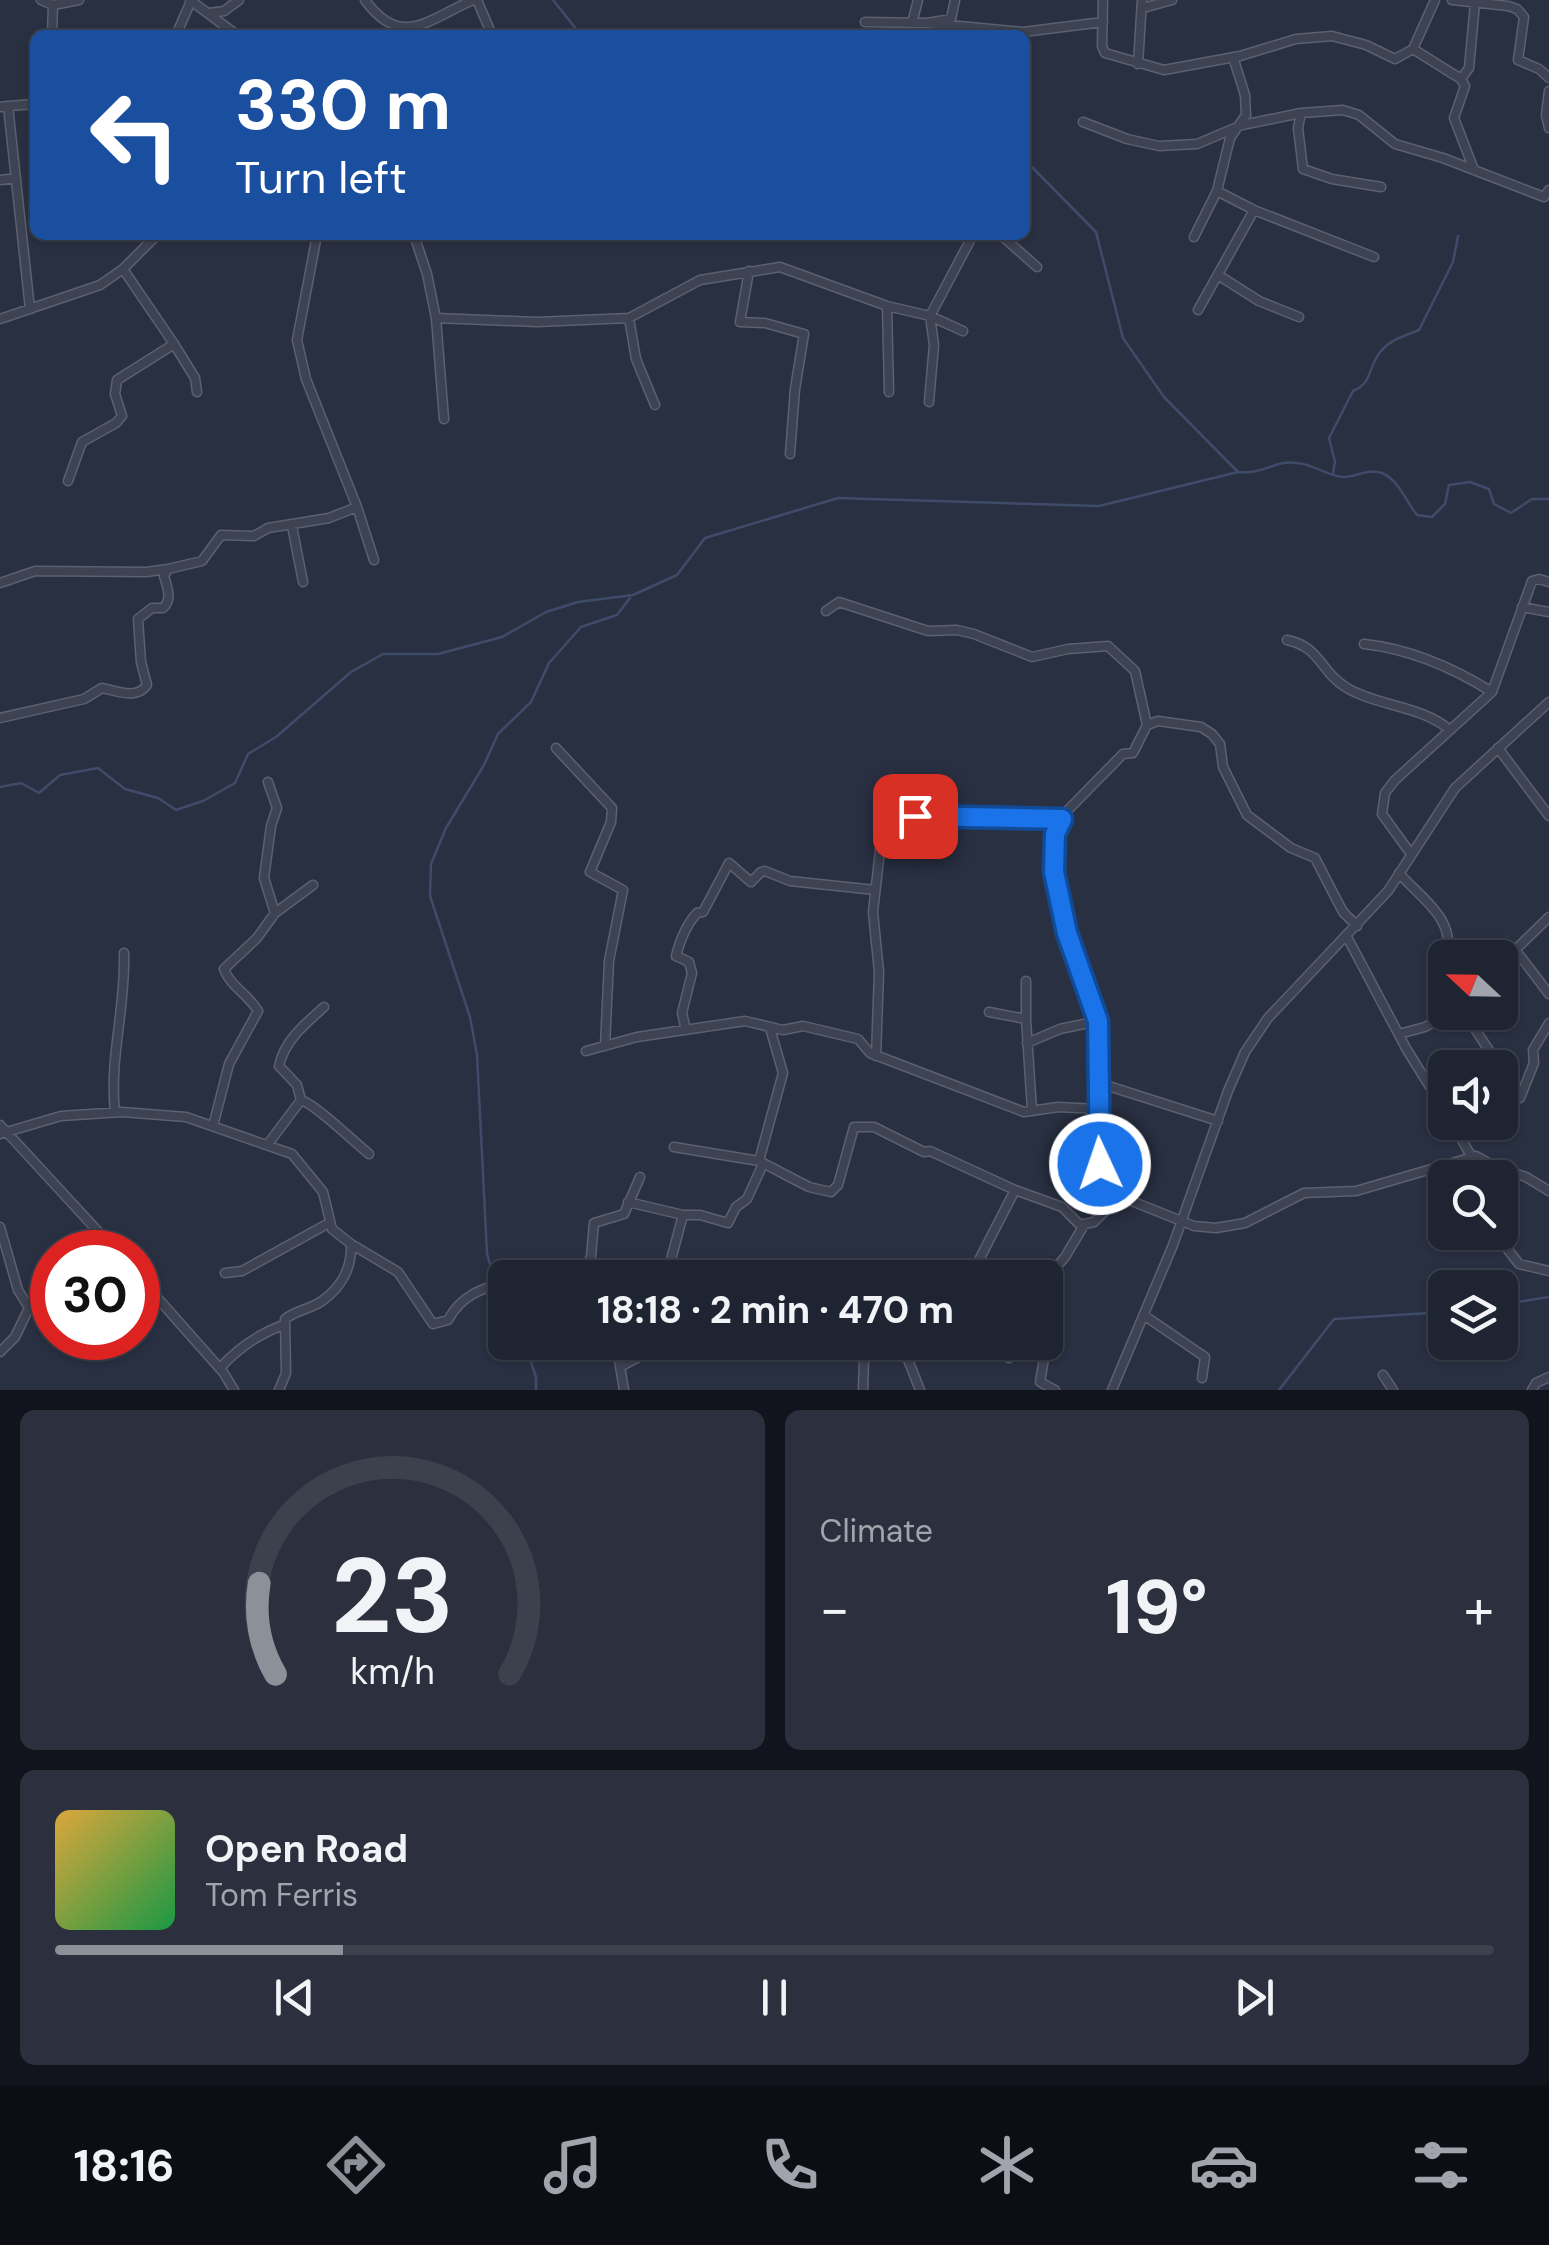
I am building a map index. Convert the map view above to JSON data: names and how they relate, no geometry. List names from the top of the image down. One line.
{"north":"left","page":{"turn":["330 m","Turn left"],"limit":"30","trip":"18:18 · 2 min · 470 m","tile":"Climate","heat":["−","19°","+"],"song":["Open Road","Tom Ferris"],"tabs":"18:16","gauge":["23","km/h"]}}
